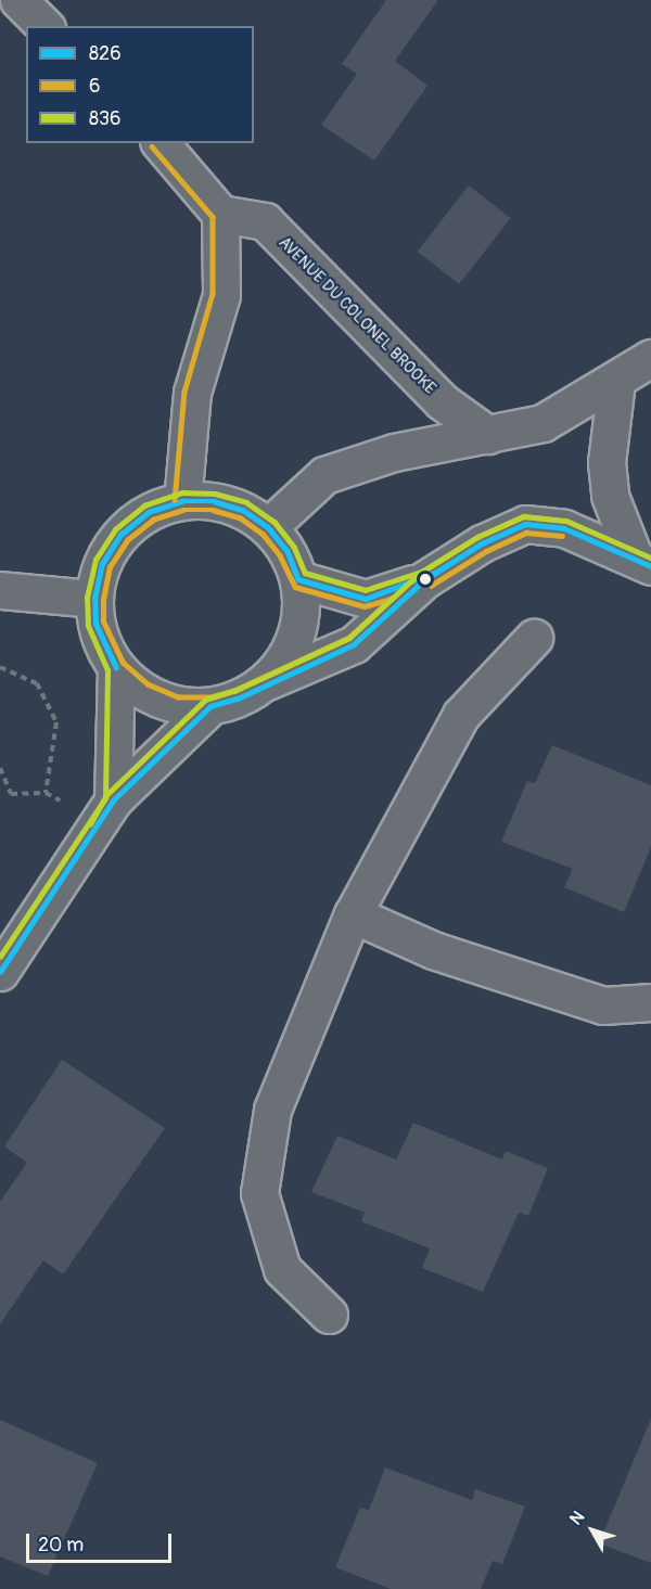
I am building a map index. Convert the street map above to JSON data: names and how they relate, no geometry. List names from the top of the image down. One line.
{"streets":{"main road":["AVENUE DU COLONEL BROOKE"]},"lines":["transit line 6","transit line 836","transit line 826"],"legend":["826","6","836"],"scale_bar":"20 m","north":"top left"}
